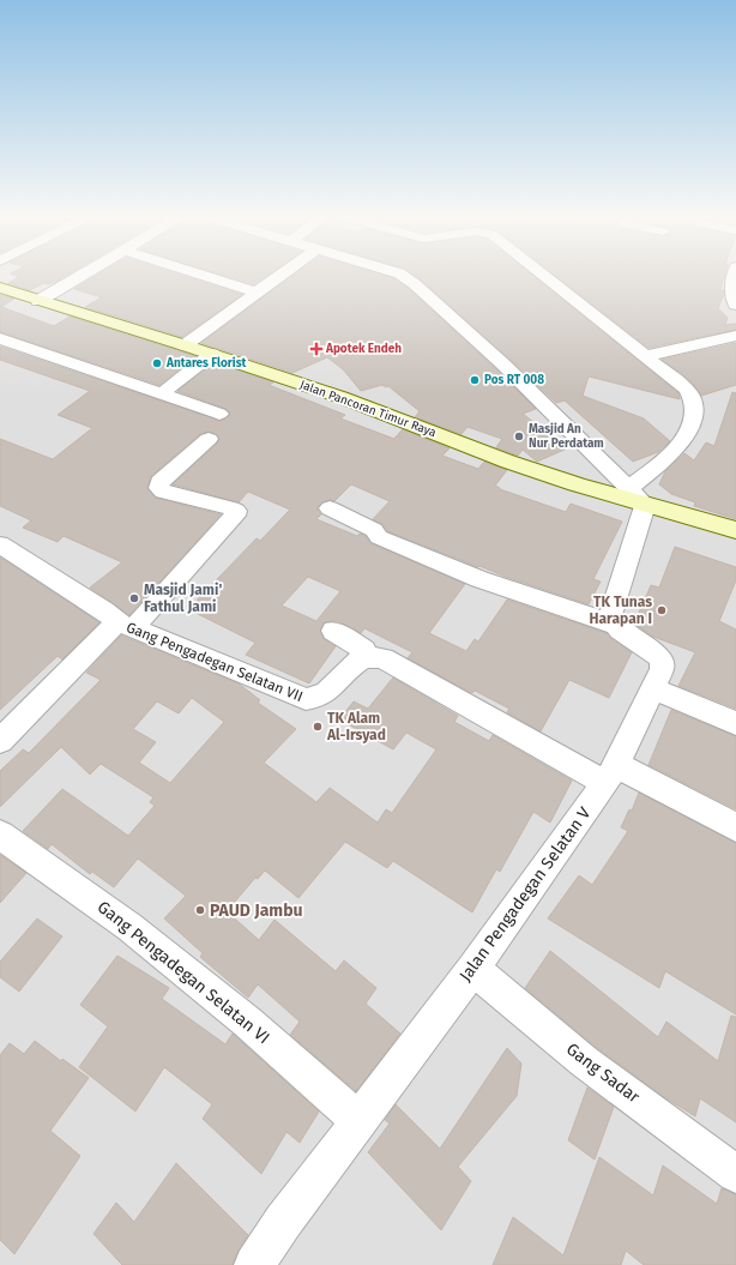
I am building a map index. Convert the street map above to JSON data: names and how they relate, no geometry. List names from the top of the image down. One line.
{"streets":{"street":["Jalan Pancoran Timur Raya","Gang Pengadegan Selatan VII","Jalan Pengadegan Selatan V","Gang Pengadegan Selatan VI","Gang Sadar"]},"crossings":[["Jalan Pengadegan Selatan V","Gang Pengadegan Selatan VI"],["Jalan Pengadegan Selatan V","Gang Sadar"]],"places":{"health":["Apotek Endeh"],"other":["Antares Florist","Pos RT 008","Masjid An Nur Perdatam","Masjid Jami' Fathul Jami","TK Tunas Harapan I","TK Alam Al-Irsyad","PAUD Jambu"]}}
